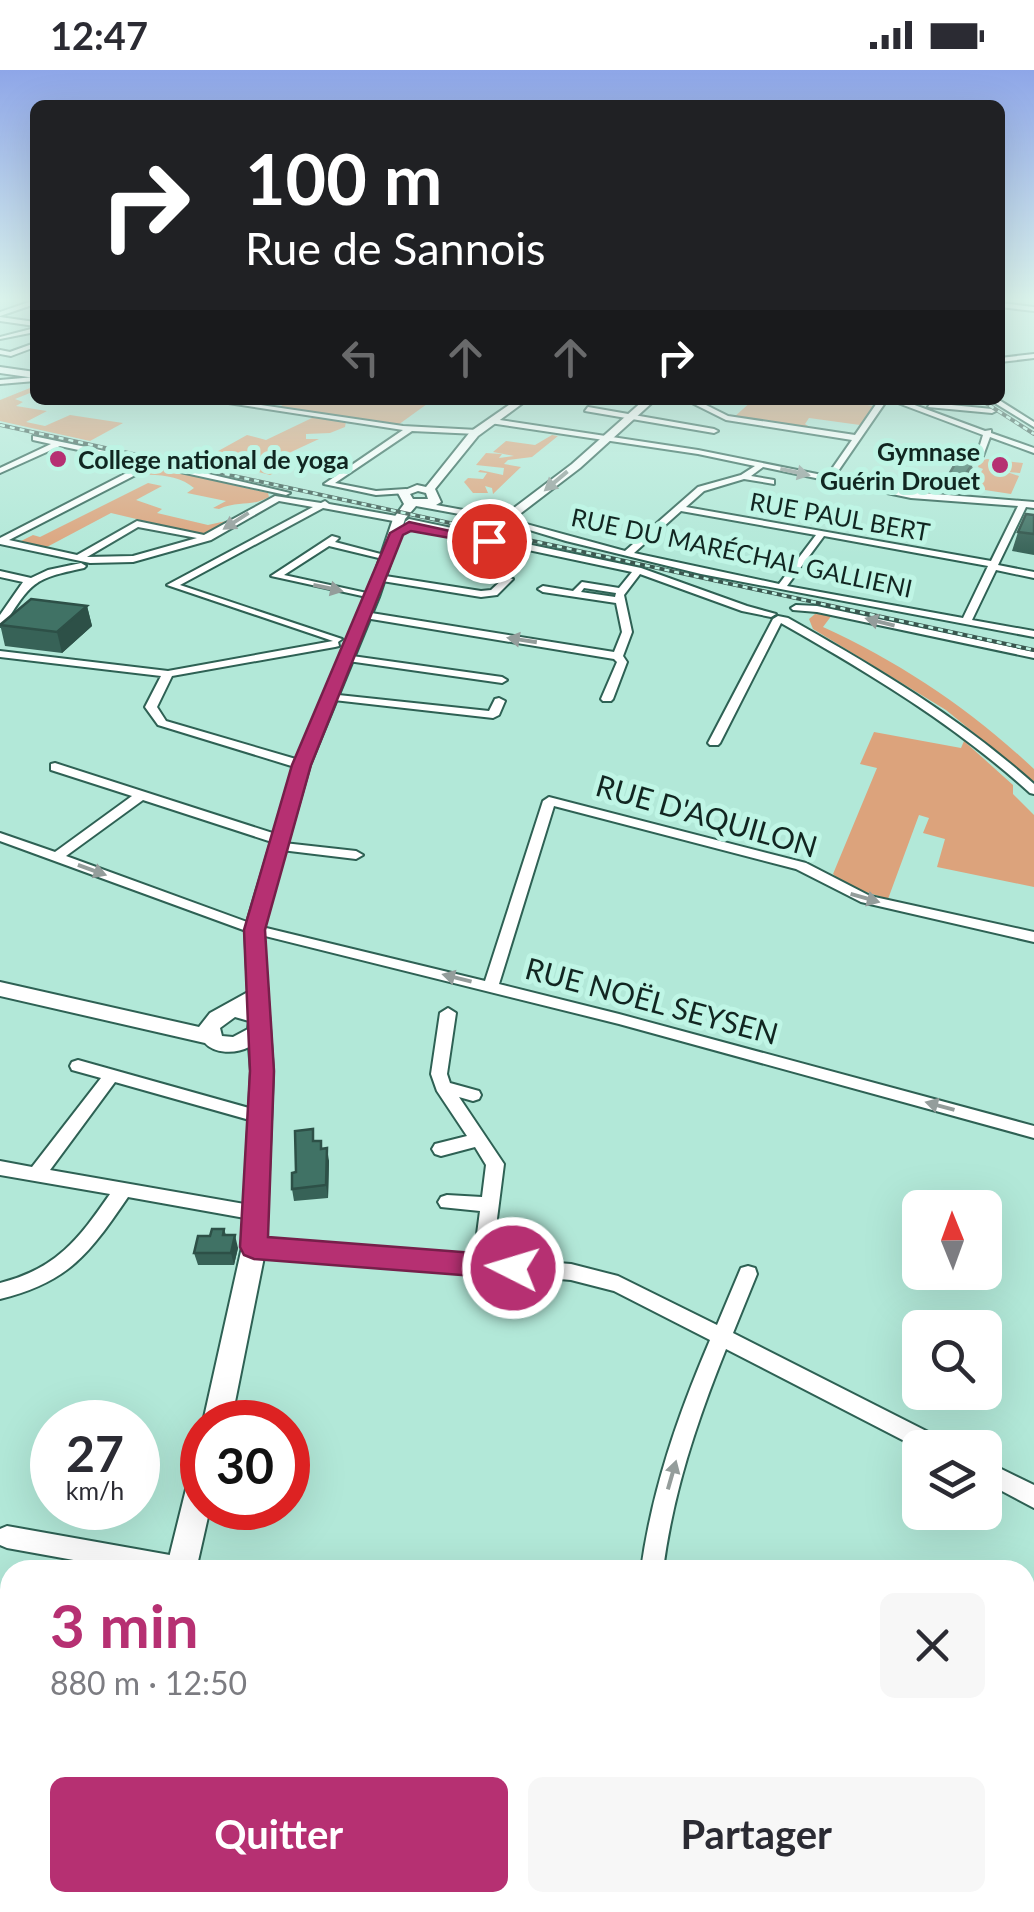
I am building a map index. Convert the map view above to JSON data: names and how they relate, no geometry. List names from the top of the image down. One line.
{"streets":{"street":["RUE PAUL BERT","RUE DU MARÉCHAL GALLIENI","RUE D'AQUILON","RUE NOËL SEYSEN"]},"crossings":[["RUE D'AQUILON","RUE NOËL SEYSEN"]],"places":["College national de yoga","Gymnase Guérin Drouet"],"north":"top","page":{"status":"12:47","turn":["100 m","Rue de Sannois"],"speed":"27 km/h","limit":"30","heading":["3 min","880 m · 12:50"],"buttons":["Quitter","Partager"]}}
